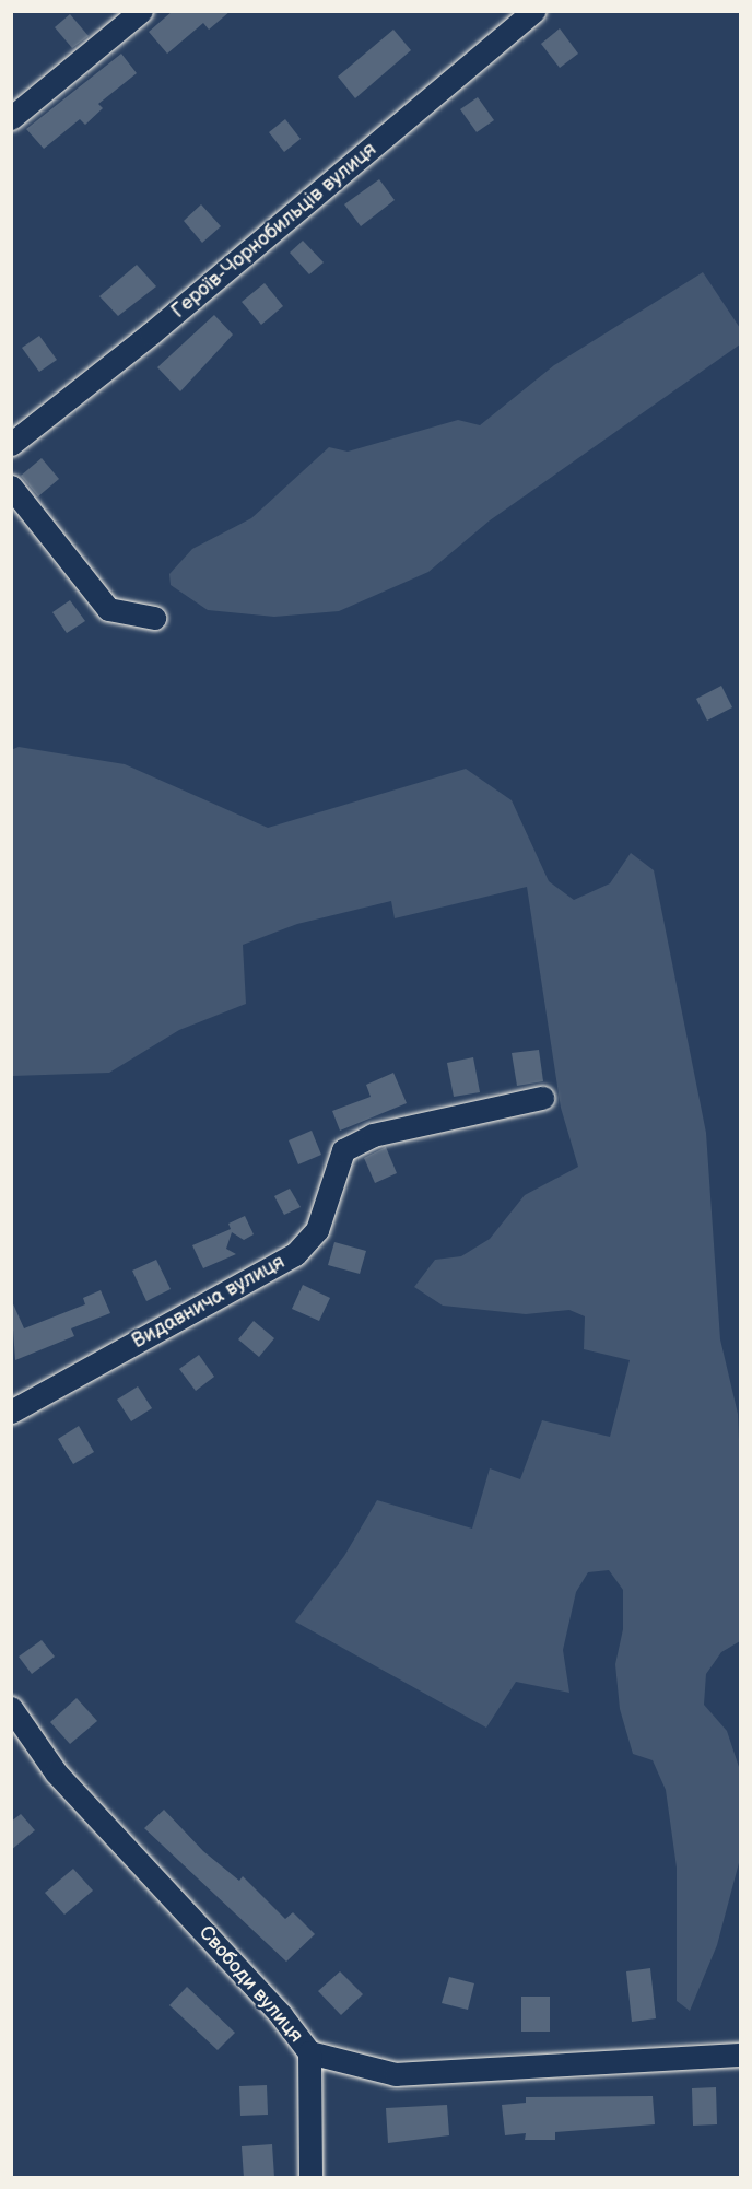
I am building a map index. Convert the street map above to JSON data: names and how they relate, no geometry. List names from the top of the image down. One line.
{"streets":{"street":["Героїв-Чорнобильців вулиця","Видавнича вулиця","Свободи вулиця"]}}
